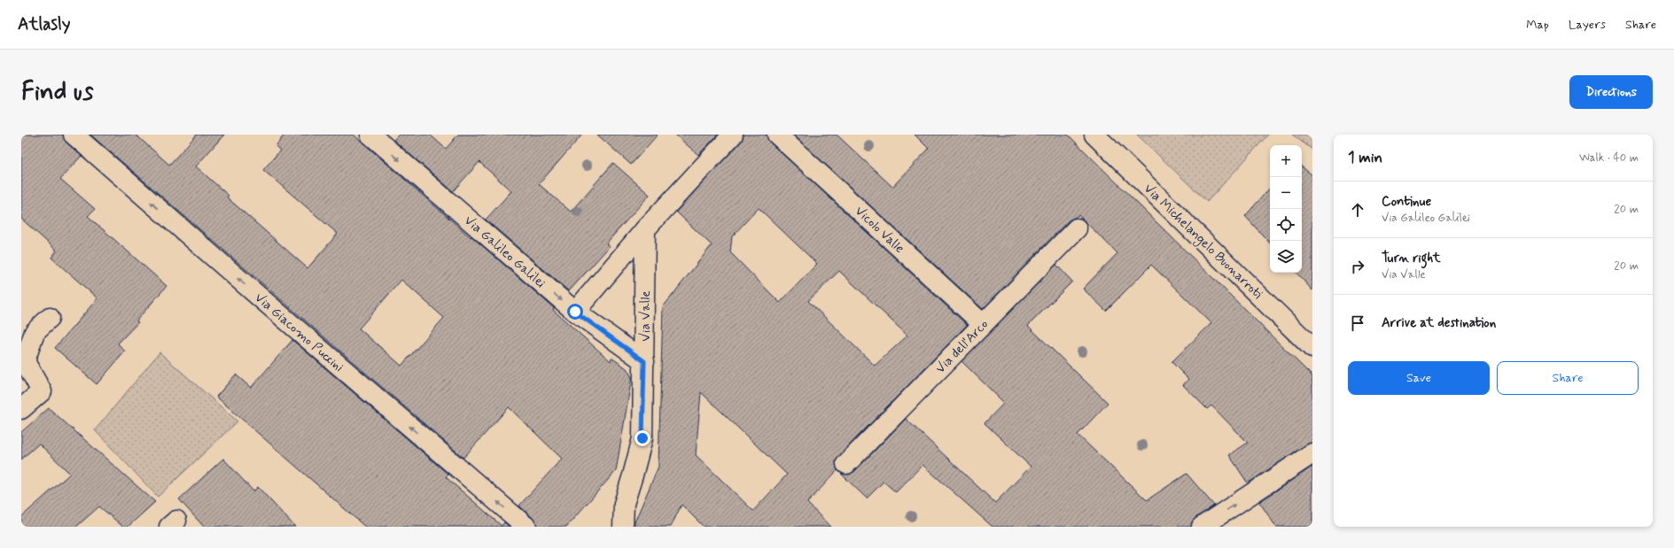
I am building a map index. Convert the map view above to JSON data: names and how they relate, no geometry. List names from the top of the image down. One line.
{"streets":{"street":["Vicolo Valle","Via Michelangelo Buonarroti","Via Galileo Galilei","Via Valle","Via Giacomo Puccini","Via dell'Arco"]},"crossings":[["Vicolo Valle","Via dell'Arco"],["Via Galileo Galilei","Via Valle"]],"one_way":["Via Galileo Galilei","Via Giacomo Puccini"],"page":{"header":"Atlasly","nav":["Map","Layers","Share"],"buttons":["Directions",["Save","Share"]],"title":"Find us","heading":["1 min","Walk · 40 m"],"map_buttons":["+","−"],"list":[["Continue","Via Galileo Galilei","20 m"],["Turn right","Via Valle","20 m"],"Arrive at destination"]}}
